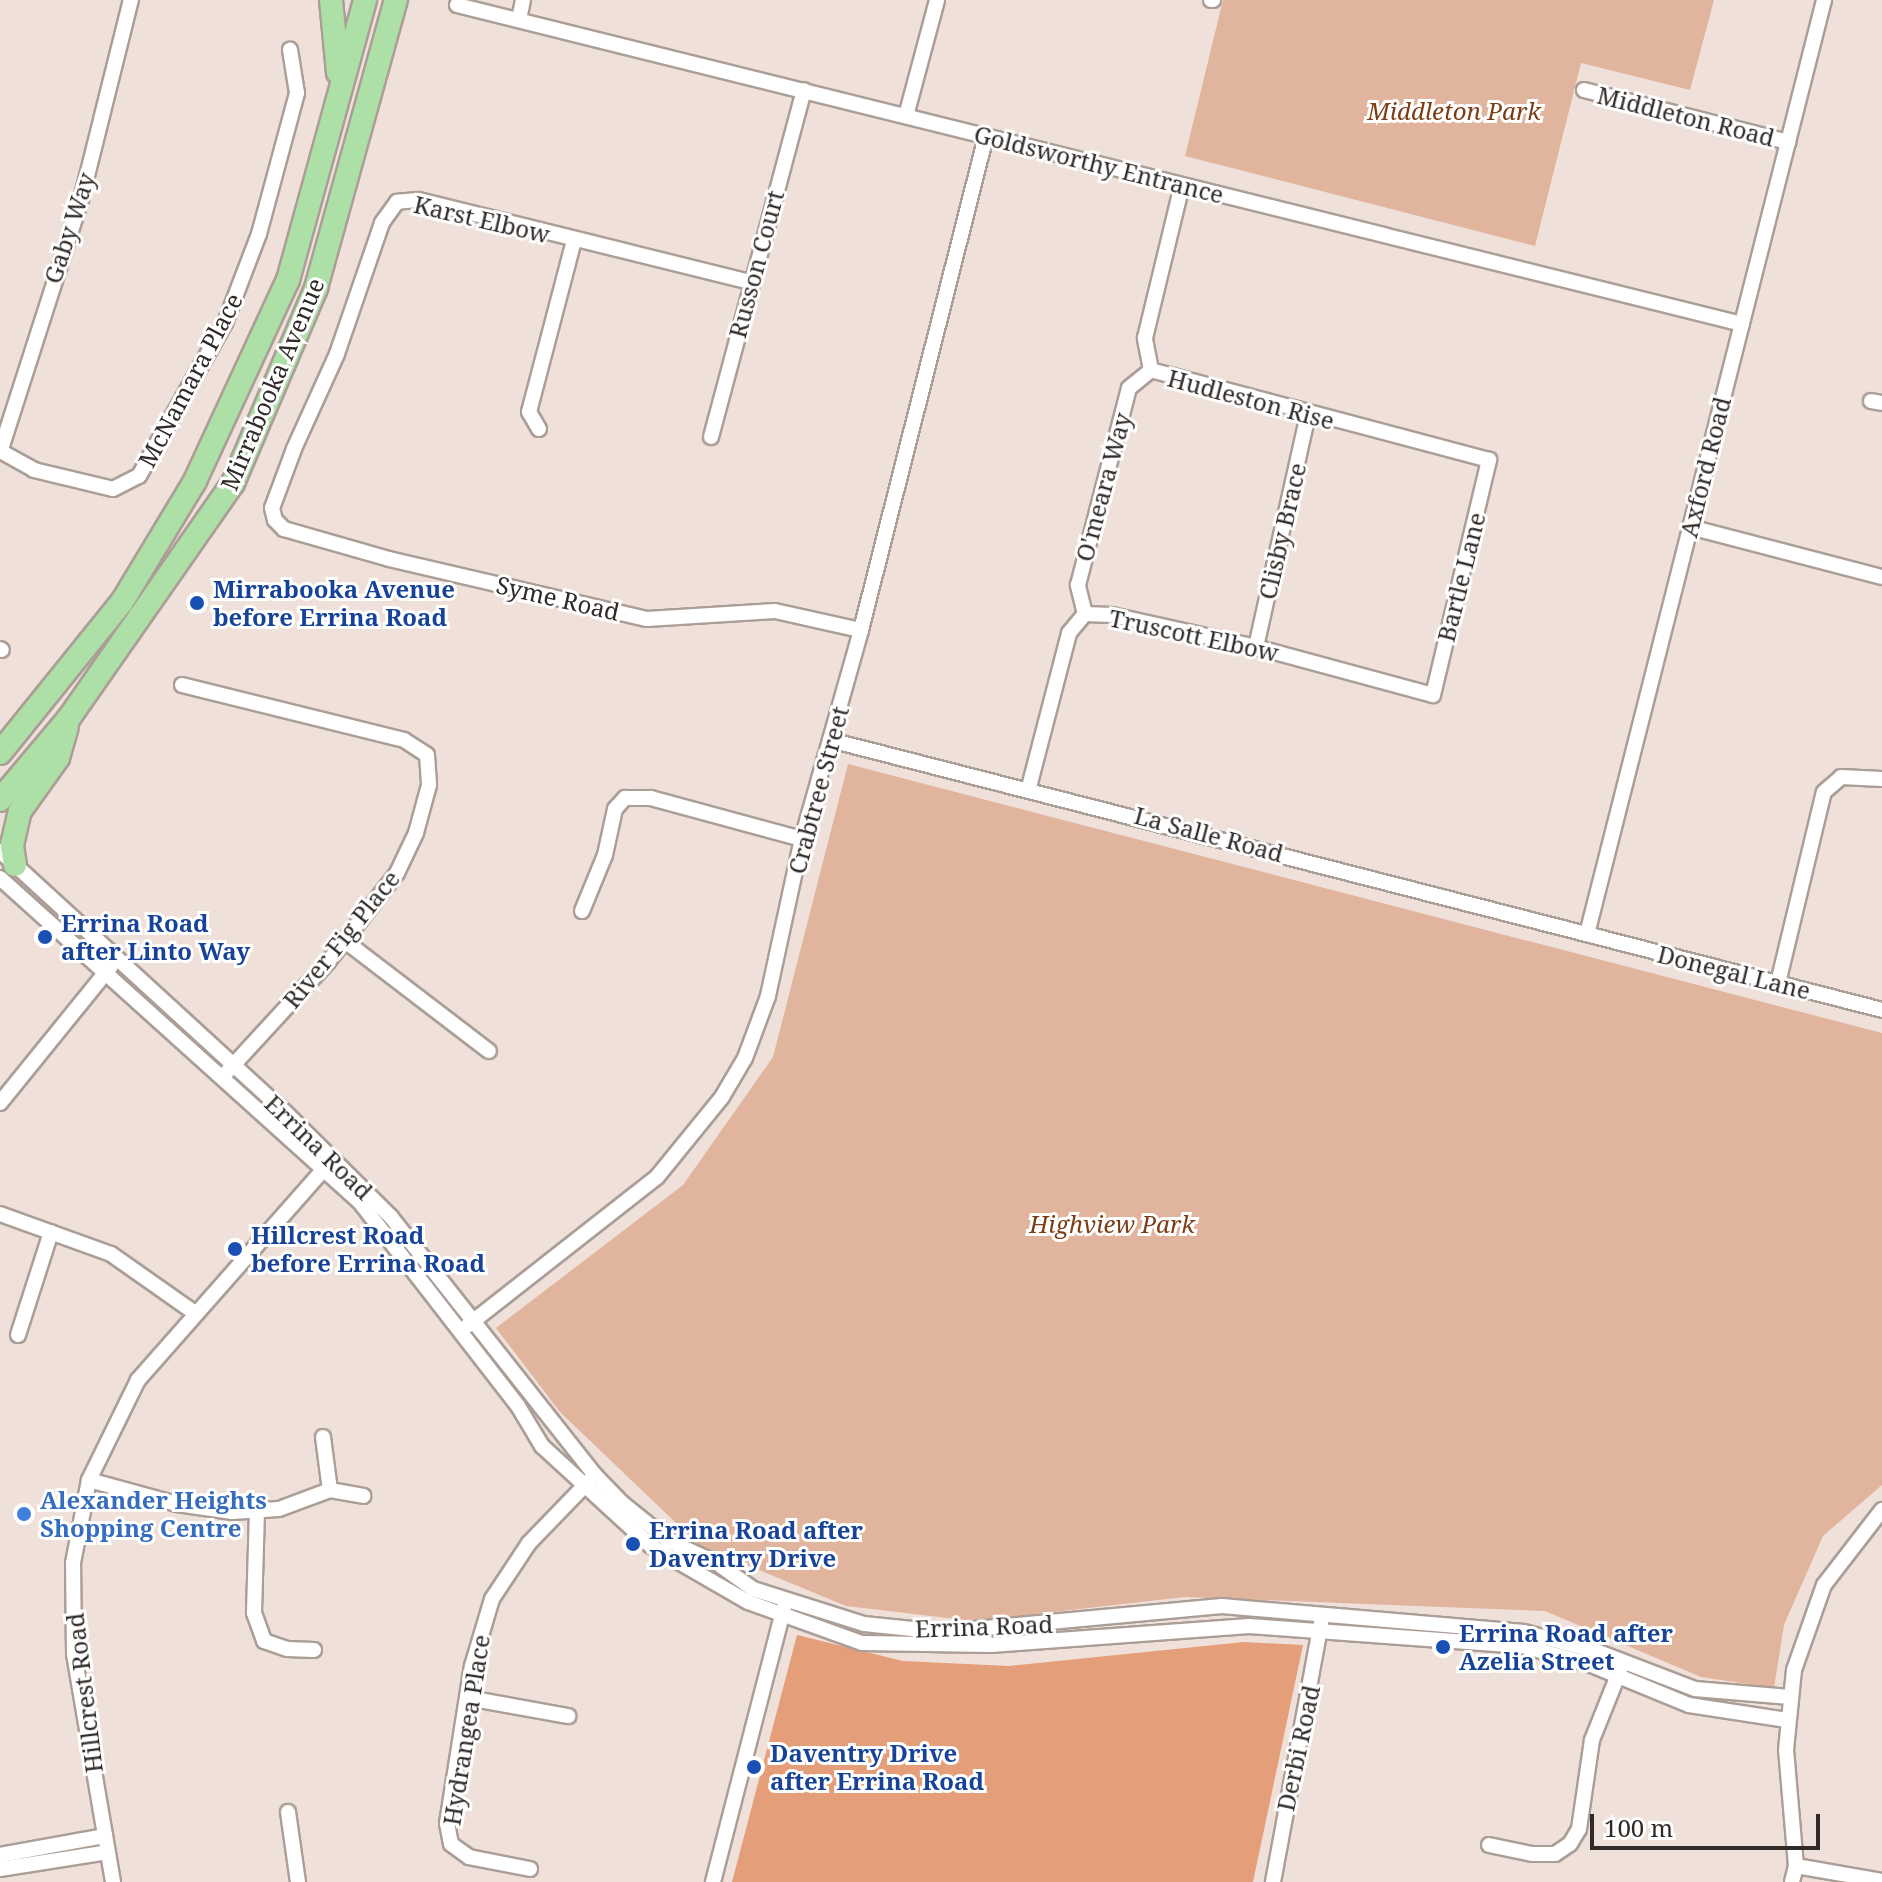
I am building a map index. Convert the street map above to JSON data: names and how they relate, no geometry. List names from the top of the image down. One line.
{"streets":{"main road":["Mirrabooka Avenue"],"street":["Middleton Road","Goldsworthy Entrance","Karst Elbow","Gaby Way","Russon Court","McNamara Place","Hudleston Rise","Axford Road","O'meara Way","Clisby Brace","Bartle Lane","Syme Road","Truscott Elbow","Crabtree Street","La Salle Road","River Fig Place","Donegal Lane","Errina Road","Hillcrest Road","Hydrangea Place","Derbi Road"]},"crossings":[["Middleton Road","Axford Road"],["Goldsworthy Entrance","Russon Court"],["Goldsworthy Entrance","Hudleston Rise"],["Goldsworthy Entrance","Axford Road"],["Goldsworthy Entrance","Crabtree Street"],["Karst Elbow","Russon Court"],["Karst Elbow","Syme Road"],["Gaby Way","McNamara Place"],["Hudleston Rise","O'meara Way"],["Hudleston Rise","Clisby Brace"],["Hudleston Rise","Bartle Lane"],["Axford Road","La Salle Road"],["Axford Road","Donegal Lane"],["O'meara Way","Truscott Elbow"],["Clisby Brace","Truscott Elbow"],["Bartle Lane","Truscott Elbow"],["Syme Road","Crabtree Street"],["Truscott Elbow","La Salle Road"],["Crabtree Street","La Salle Road"],["Crabtree Street","Errina Road"],["La Salle Road","Donegal Lane"],["River Fig Place","Errina Road"],["Errina Road","Hillcrest Road"],["Errina Road","Hydrangea Place"],["Errina Road","Derbi Road"]],"parks":["Middleton Park","Highview Park"],"places":["Mirrabooka Avenue before Errina Road","Errina Road after Linto Way","Hillcrest Road before Errina Road","Alexander Heights Shopping Centre","Errina Road after Daventry Drive","Errina Road after Azelia Street","Daventry Drive after Errina Road"],"scale_bar":"100 m"}
